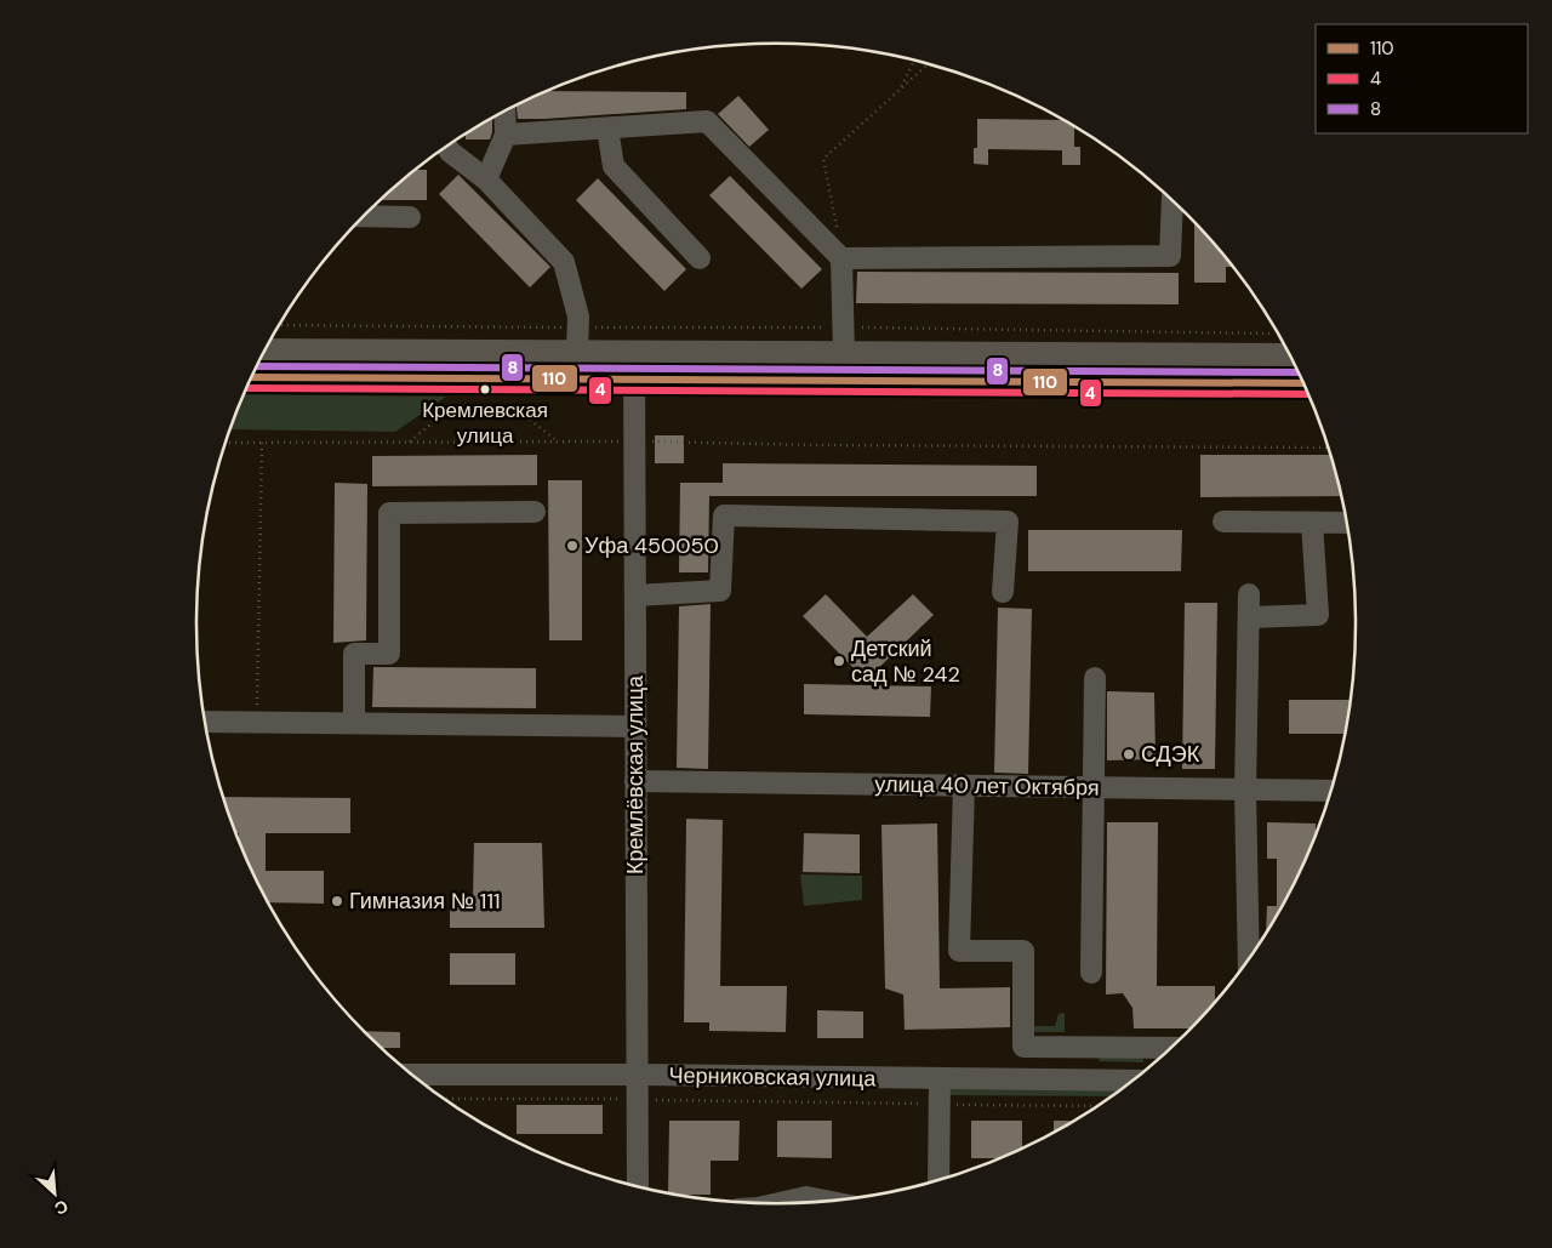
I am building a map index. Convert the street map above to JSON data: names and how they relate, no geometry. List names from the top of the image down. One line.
{"streets":{"street":["Кремлёвская улица","улица 40 лет Октября","Черниковская улица"]},"crossings":[["Кремлёвская улица","улица 40 лет Октября"],["Кремлёвская улица","Черниковская улица"]],"places":["Кремлевская улица","Уфа 450050","Детский сад № 242","СДЭК","Гимназия № 111"],"lines":["transit line 8","transit line 110","transit line 4"],"legend":["110","4","8"],"north":"bottom right"}
